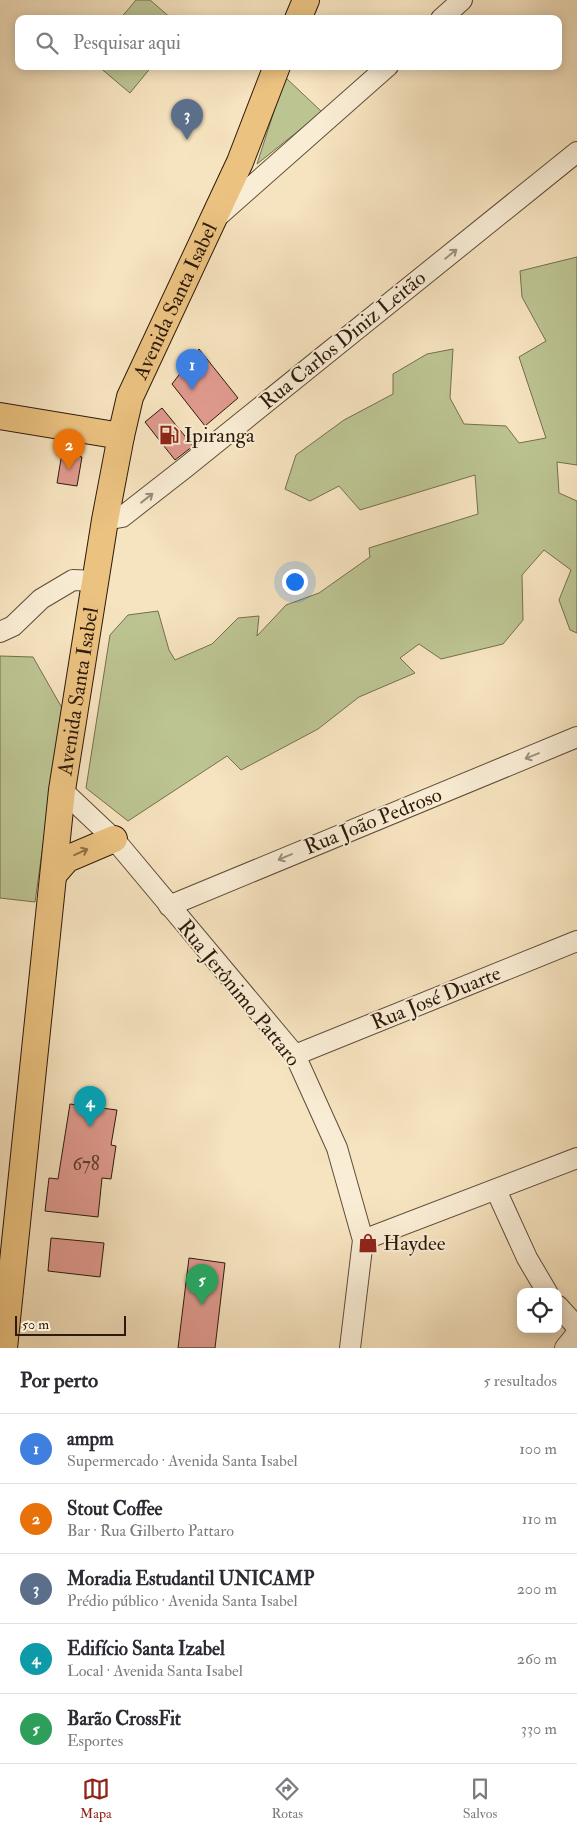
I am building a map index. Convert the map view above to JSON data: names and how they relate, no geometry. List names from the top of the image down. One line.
{"streets":{"main road":["Avenida Santa Isabel"],"street":["Rua Carlos Diniz Leitão","Rua João Pedroso","Rua Jerônimo Pattaro","Rua José Duarte"]},"crossings":[["Avenida Santa Isabel","Rua Carlos Diniz Leitão"],["Avenida Santa Isabel","Rua Jerônimo Pattaro"],["Rua João Pedroso","Rua Jerônimo Pattaro"],["Rua Jerônimo Pattaro","Rua José Duarte"]],"one_way":["Rua Carlos Diniz Leitão","Rua João Pedroso"],"places":{"fuel station":["Ipiranga"],"shop":["Haydee"]},"house_numbers":["678"],"scale_bar":"50 m","page":{"search":"Pesquisar aqui","pins":["3","1","2","4","5"],"scale":"50 m","heading":["Por perto","5 resultados"],"list":[{"mark":"1","name":"ampm","note":"Supermercado · Avenida Santa Isabel","value":"100 m"},{"mark":"2","name":"Stout Coffee","note":"Bar · Rua Gilberto Pattaro","value":"110 m"},{"mark":"3","name":"Moradia Estudantil UNICAMP","note":"Prédio público · Avenida Santa Isabel","value":"200 m"},{"mark":"4","name":"Edifício Santa Izabel","note":"Local · Avenida Santa Isabel","value":"260 m"},{"mark":"5","name":"Barão CrossFit","note":"Esportes","value":"330 m"}],"nav":["Mapa","Rotas","Salvos"]}}
